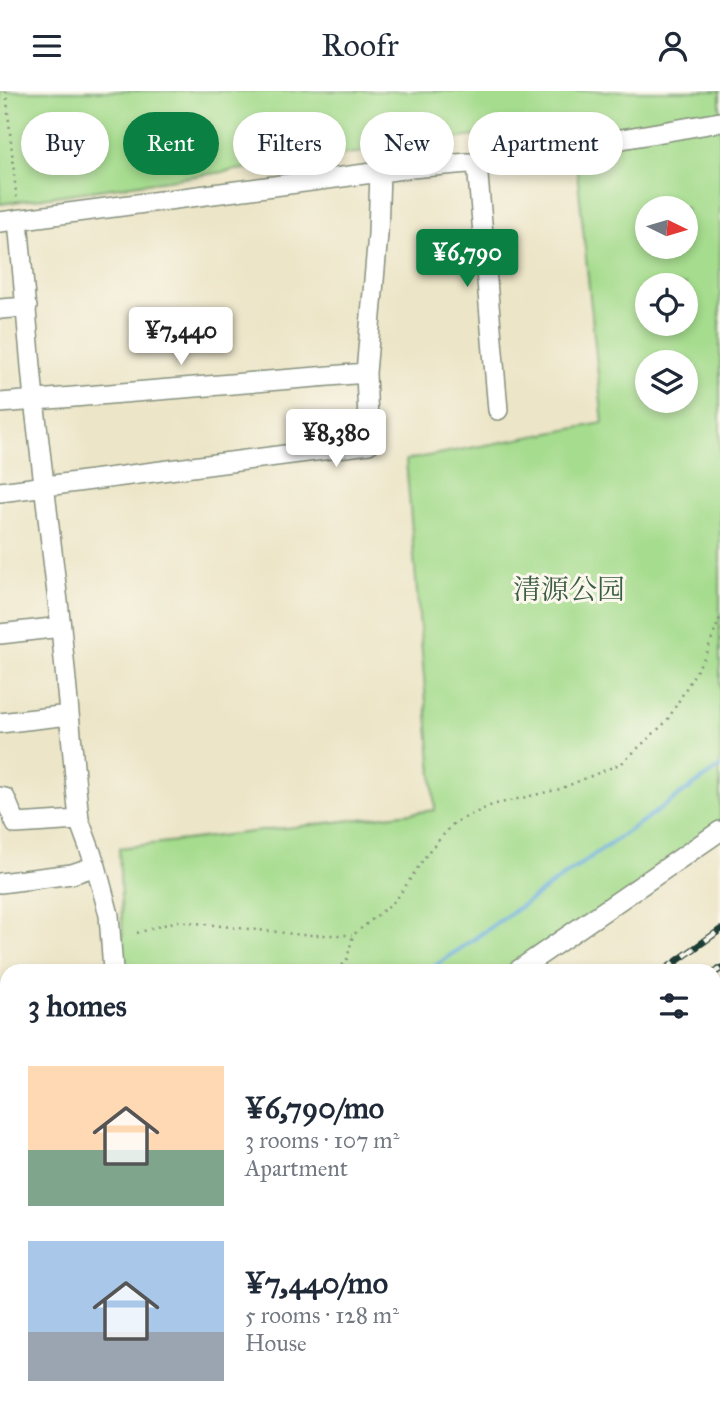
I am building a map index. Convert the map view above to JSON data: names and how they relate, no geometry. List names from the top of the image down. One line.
{"parks":["清源公园"],"north":"right","page":{"header":"Roofr","chip":["Buy","Rent","Filters","New","Apartment"],"price":["¥6,790","¥7,440","¥8,380"],"heading":"3 homes","list":[{"name":"¥6,790/mo","note":"3 rooms · 107 m² · Apartment"},{"name":"¥7,440/mo","note":"5 rooms · 128 m² · House"}]}}
